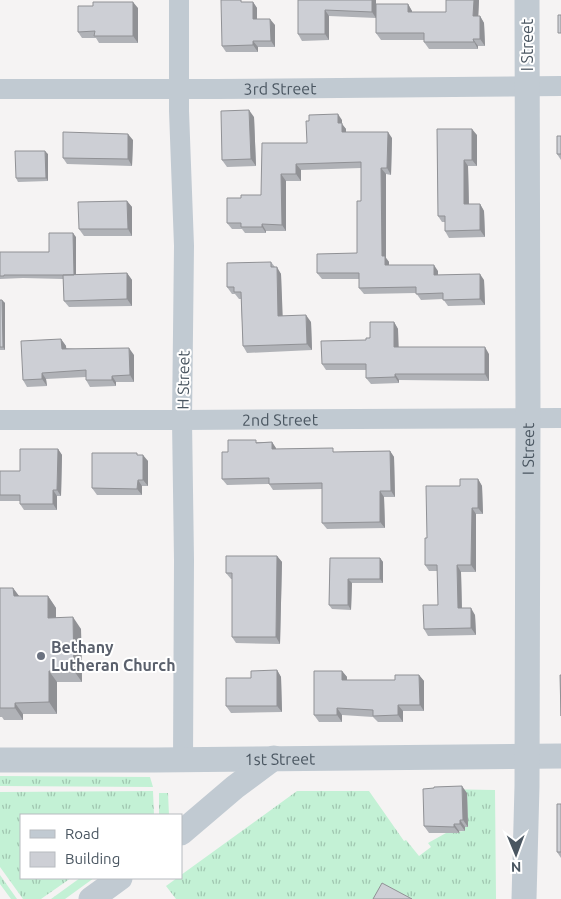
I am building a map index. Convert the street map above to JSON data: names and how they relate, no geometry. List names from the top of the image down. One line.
{"streets":{"street":["I Street","3rd Street","H Street","2nd Street","1st Street"]},"crossings":[["I Street","3rd Street"],["I Street","2nd Street"],["I Street","1st Street"],["3rd Street","H Street"],["H Street","2nd Street"],["H Street","1st Street"]],"places":["Bethany Lutheran Church"],"legend":["Road","Building"],"north":"bottom"}
